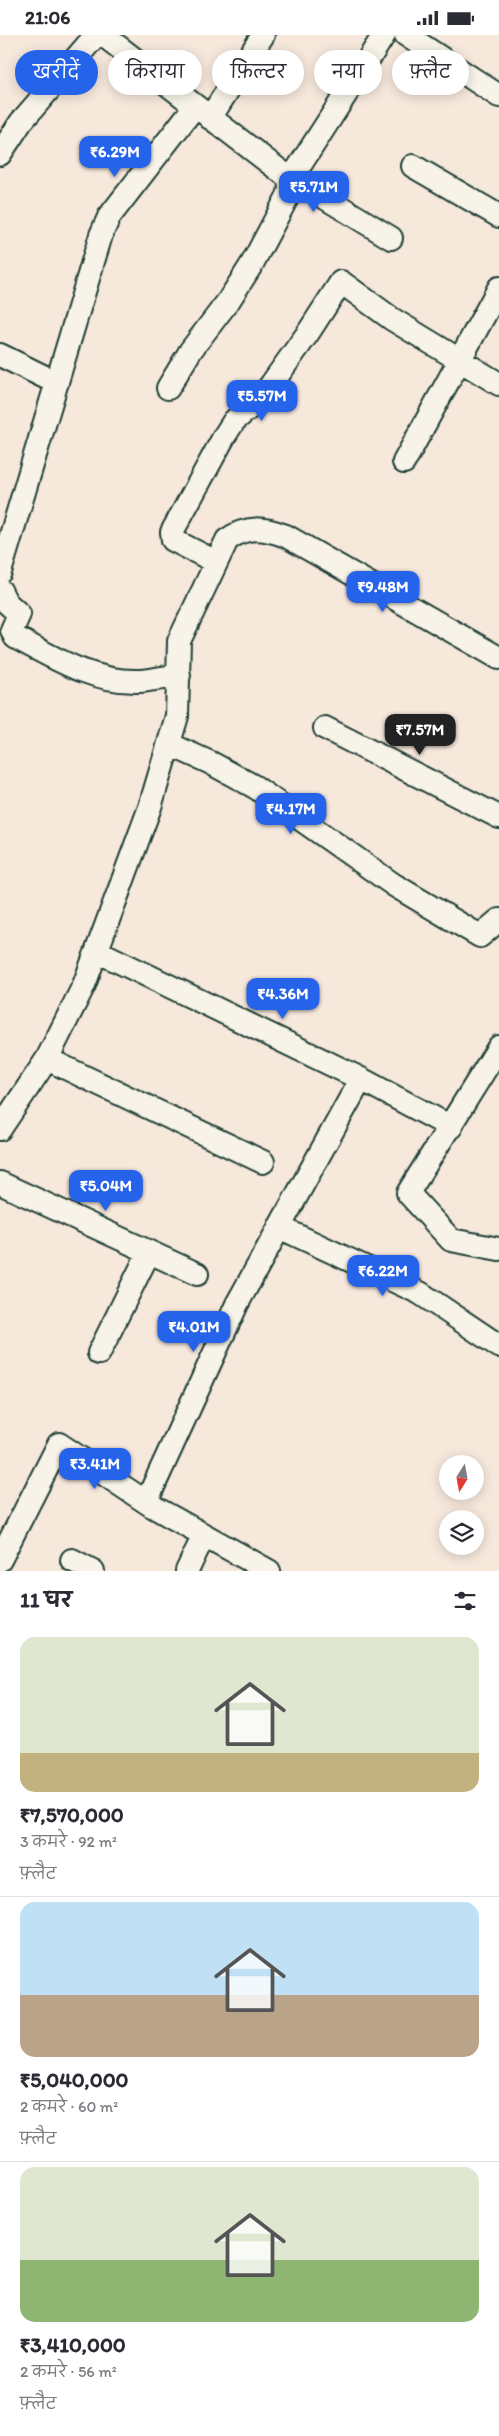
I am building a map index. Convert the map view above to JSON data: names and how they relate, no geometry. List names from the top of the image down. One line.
{"north":"bottom","page":{"status":"21:06","chip":["खरीदें","किराया","फ़िल्टर","नया","फ़्लैट"],"price":["₹6.29M","₹5.71M","₹5.57M","₹9.48M","₹7.57M","₹4.17M","₹4.36M","₹5.04M","₹6.22M","₹4.01M","₹3.41M"],"heading":"11 घर","list":[{"name":"₹7,570,000","note":"3 कमरे · 92 m² · फ़्लैट"},{"name":"₹5,040,000","note":"2 कमरे · 60 m² · फ़्लैट"},{"name":"₹3,410,000","note":"2 कमरे · 56 m² · फ़्लैट"}]}}
